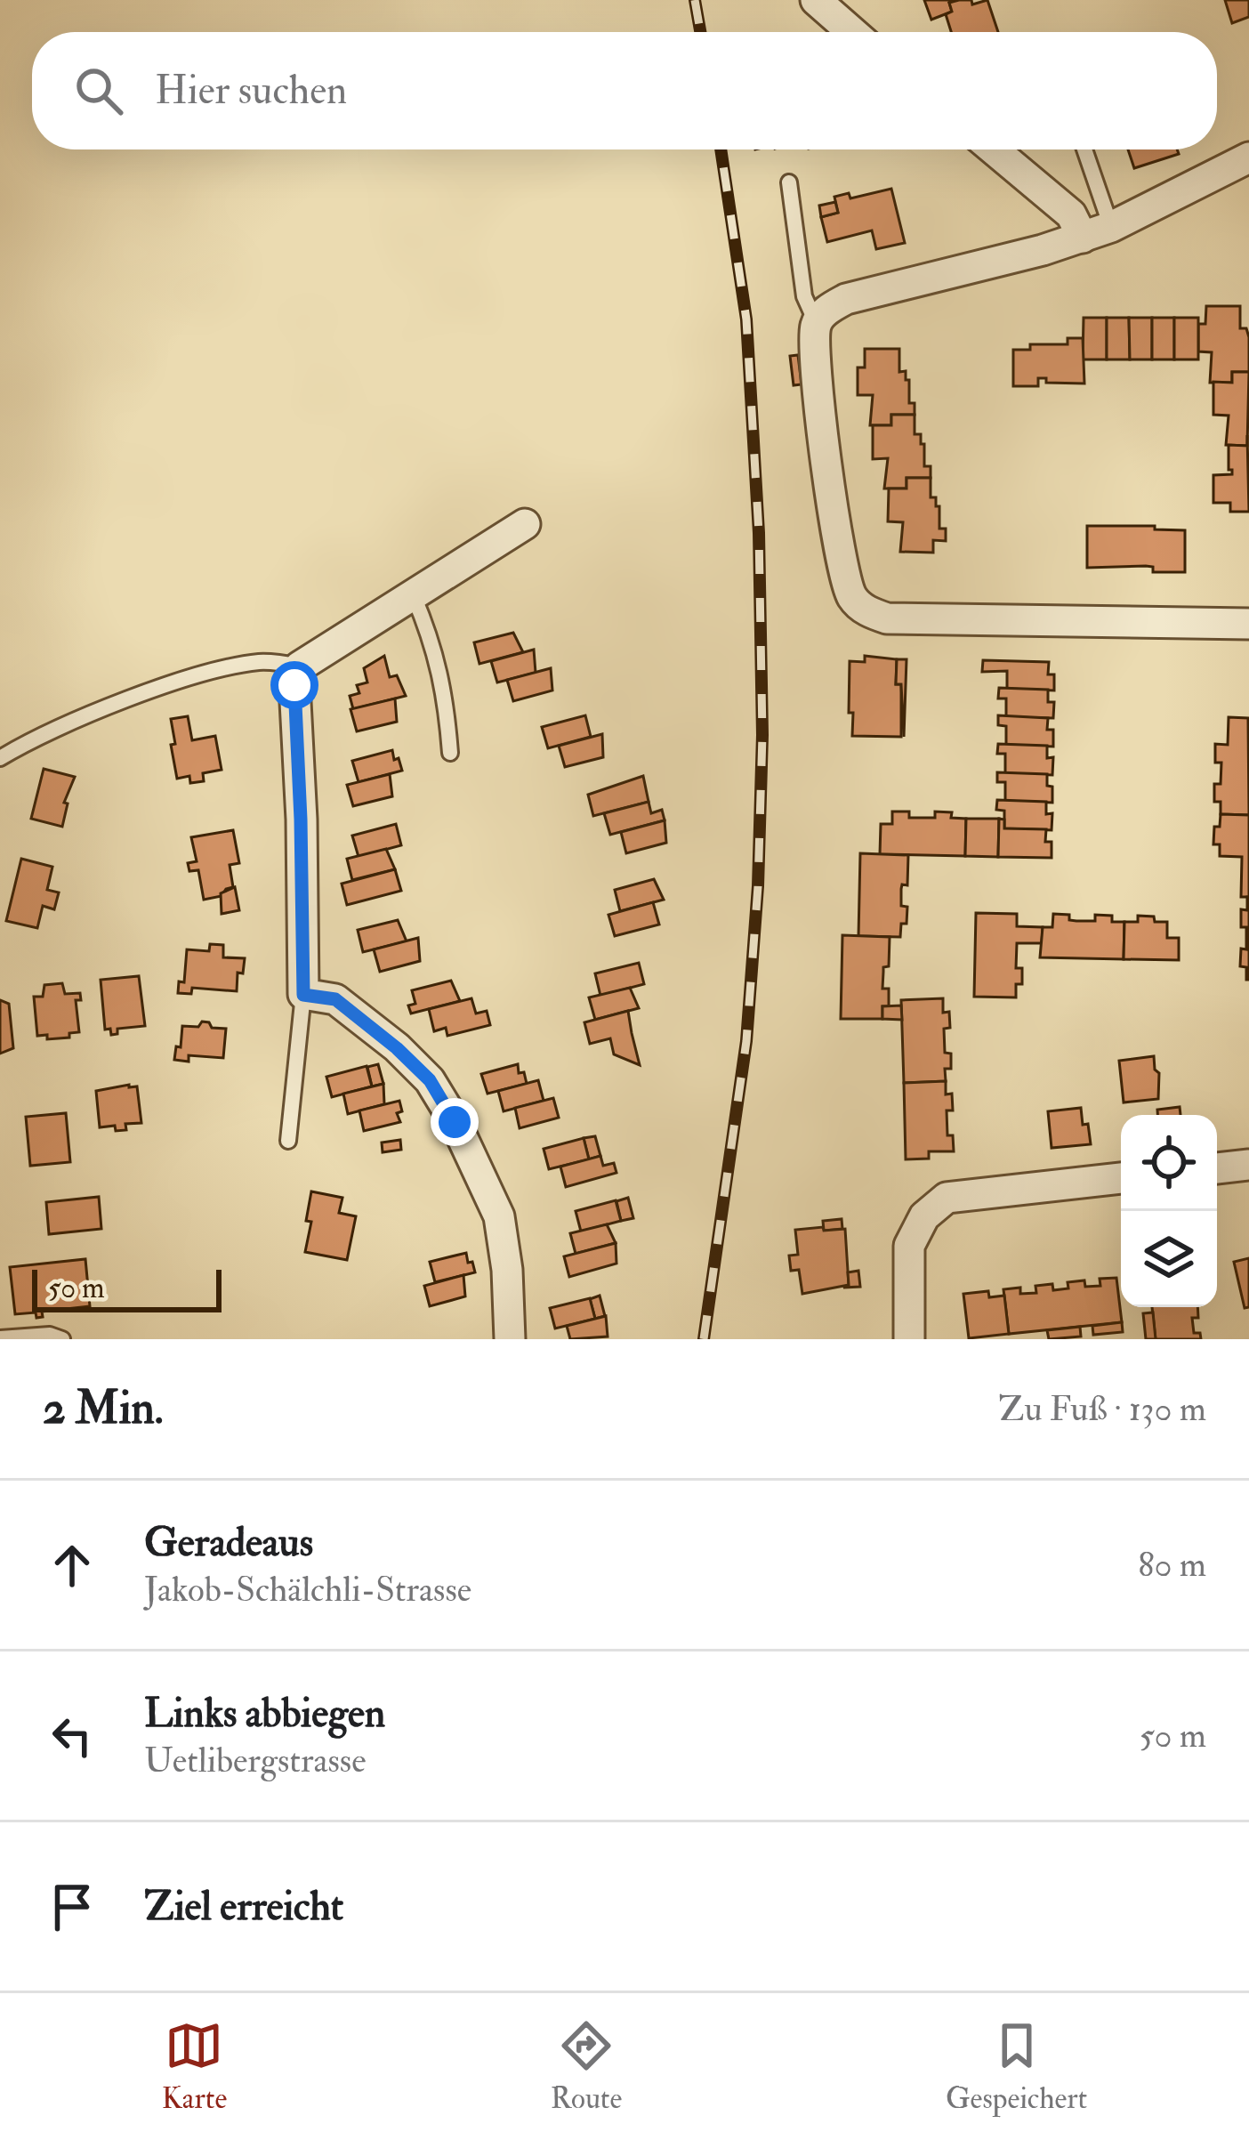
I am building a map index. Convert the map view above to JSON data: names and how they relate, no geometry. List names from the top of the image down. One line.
{"scale_bar":"50 m","page":{"search":"Hier suchen","scale":"50 m","heading":["2 Min.","Zu Fuß · 130 m"],"list":[["Geradeaus","Jakob-Schälchli-Strasse","80 m"],["Links abbiegen","Uetlibergstrasse","50 m"],"Ziel erreicht"],"nav":["Karte","Route","Gespeichert"]}}
